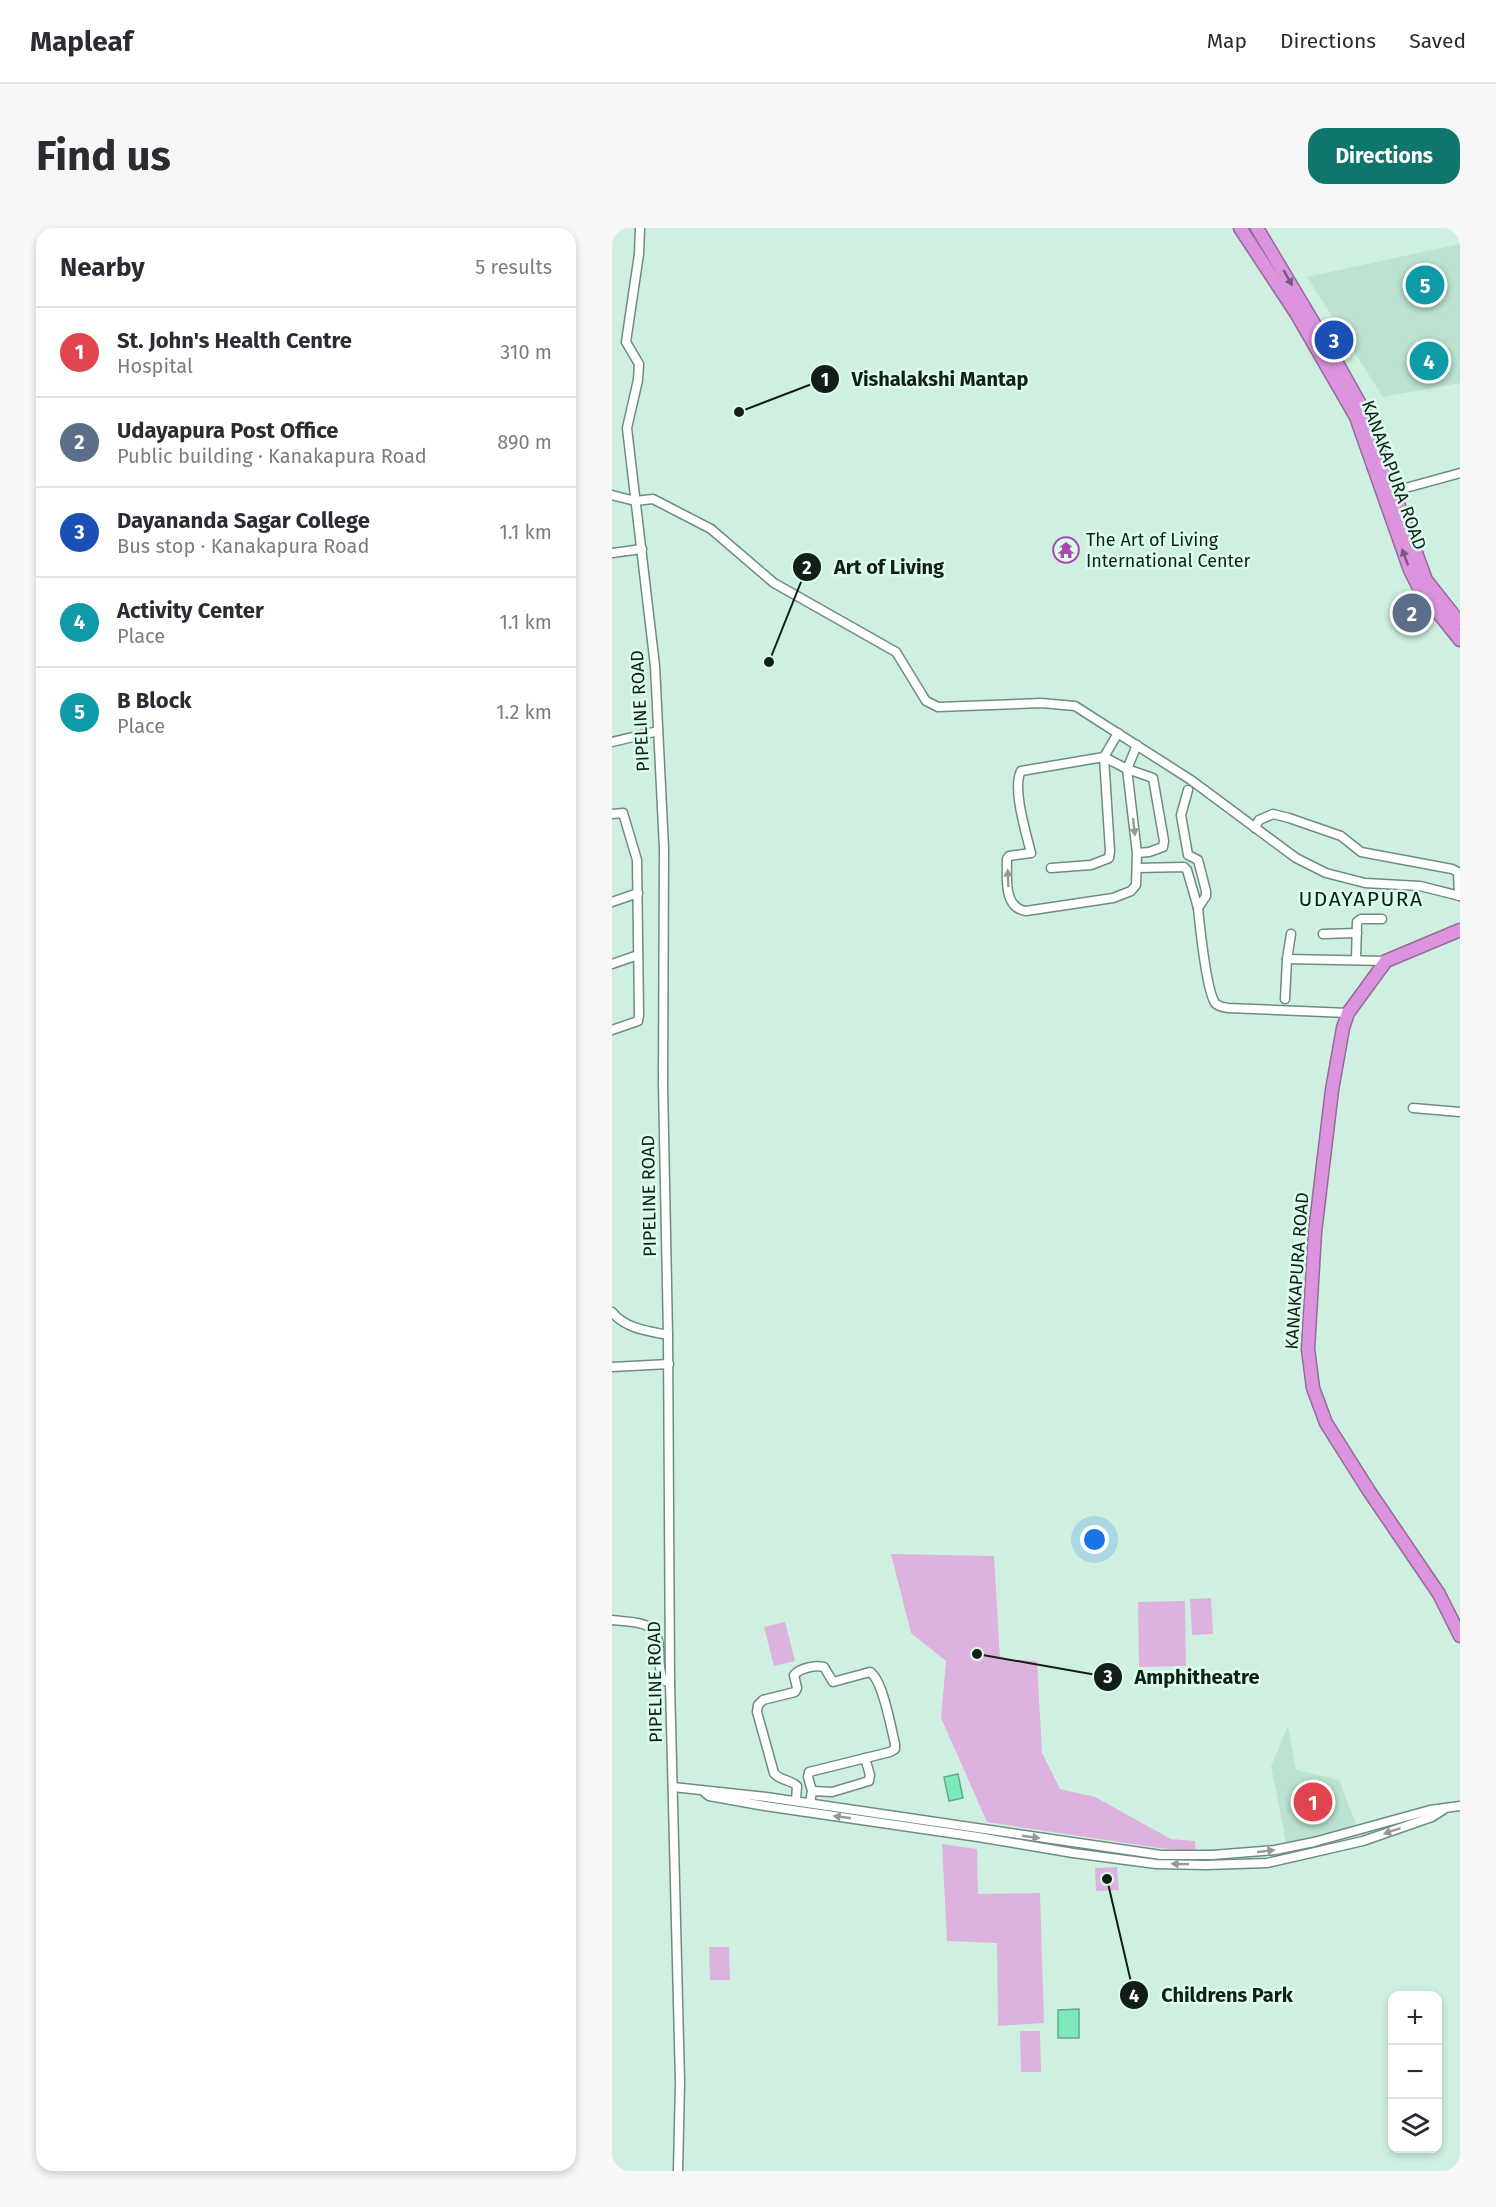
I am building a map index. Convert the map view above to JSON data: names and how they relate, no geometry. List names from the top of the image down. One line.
{"streets":{"highway":["KANAKAPURA ROAD"],"street":["PIPELINE ROAD"]},"districts":["UDAYAPURA"],"places":{"other":["Vishalakshi Mantap","Art of Living","Amphitheatre","Childrens Park"],"temple":["The Art of Living International Center"]},"page":{"header":"Mapleaf","nav":["Map","Directions","Saved"],"buttons":"Directions","title":"Find us","heading":["Nearby","5 results"],"pins":["5","3","4","2","1"],"list":[{"mark":"1","name":"St. John's Health Centre","note":"Hospital","value":"310 m"},{"mark":"2","name":"Udayapura Post Office","note":"Public building · Kanakapura Road","value":"890 m"},{"mark":"3","name":"Dayananda Sagar College","note":"Bus stop · Kanakapura Road","value":"1.1 km"},{"mark":"4","name":"Activity Center","note":"Place","value":"1.1 km"},{"mark":"5","name":"B Block","note":"Place","value":"1.2 km"}],"map_buttons":["+","−"]}}
